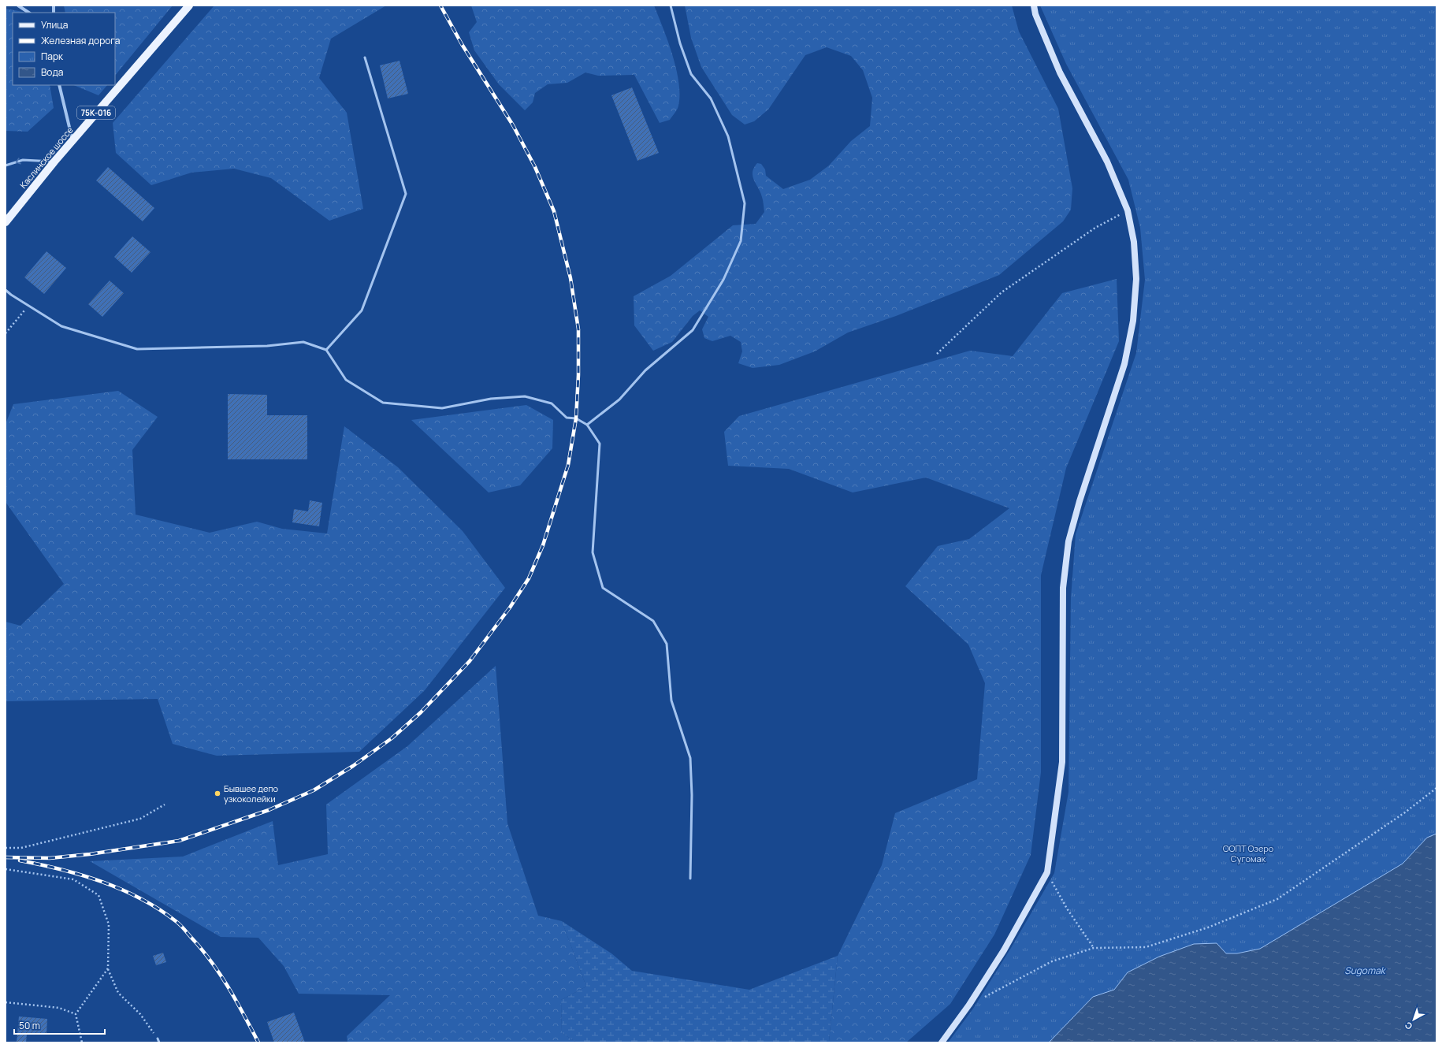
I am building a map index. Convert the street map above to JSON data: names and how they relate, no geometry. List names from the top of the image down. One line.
{"streets":{"main road":["75К-016","Каслинское шоссе"]},"water":["Sugomak"],"parks":["ООПТ Озеро Сугомак"],"places":["Бывшее депо узкоколейки"],"legend":["Улица","Железная дорога","Парк","Вода"],"scale_bar":"50 m","north":"bottom left"}
